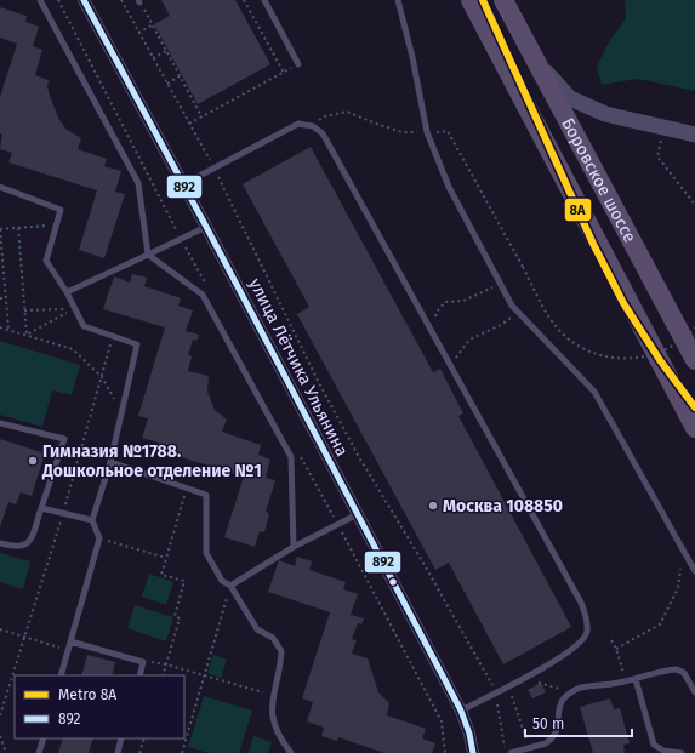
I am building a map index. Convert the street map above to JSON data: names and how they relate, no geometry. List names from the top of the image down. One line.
{"streets":{"main road":["Боровское шоссе"],"street":["улица Лётчика Ульянина"]},"places":["Гимназия №1788. Дошкольное отделение №1","Москва 108850"],"lines":["metro line 8А","transit line 892"],"legend":["Metro 8А","892"],"scale_bar":"50 m"}
